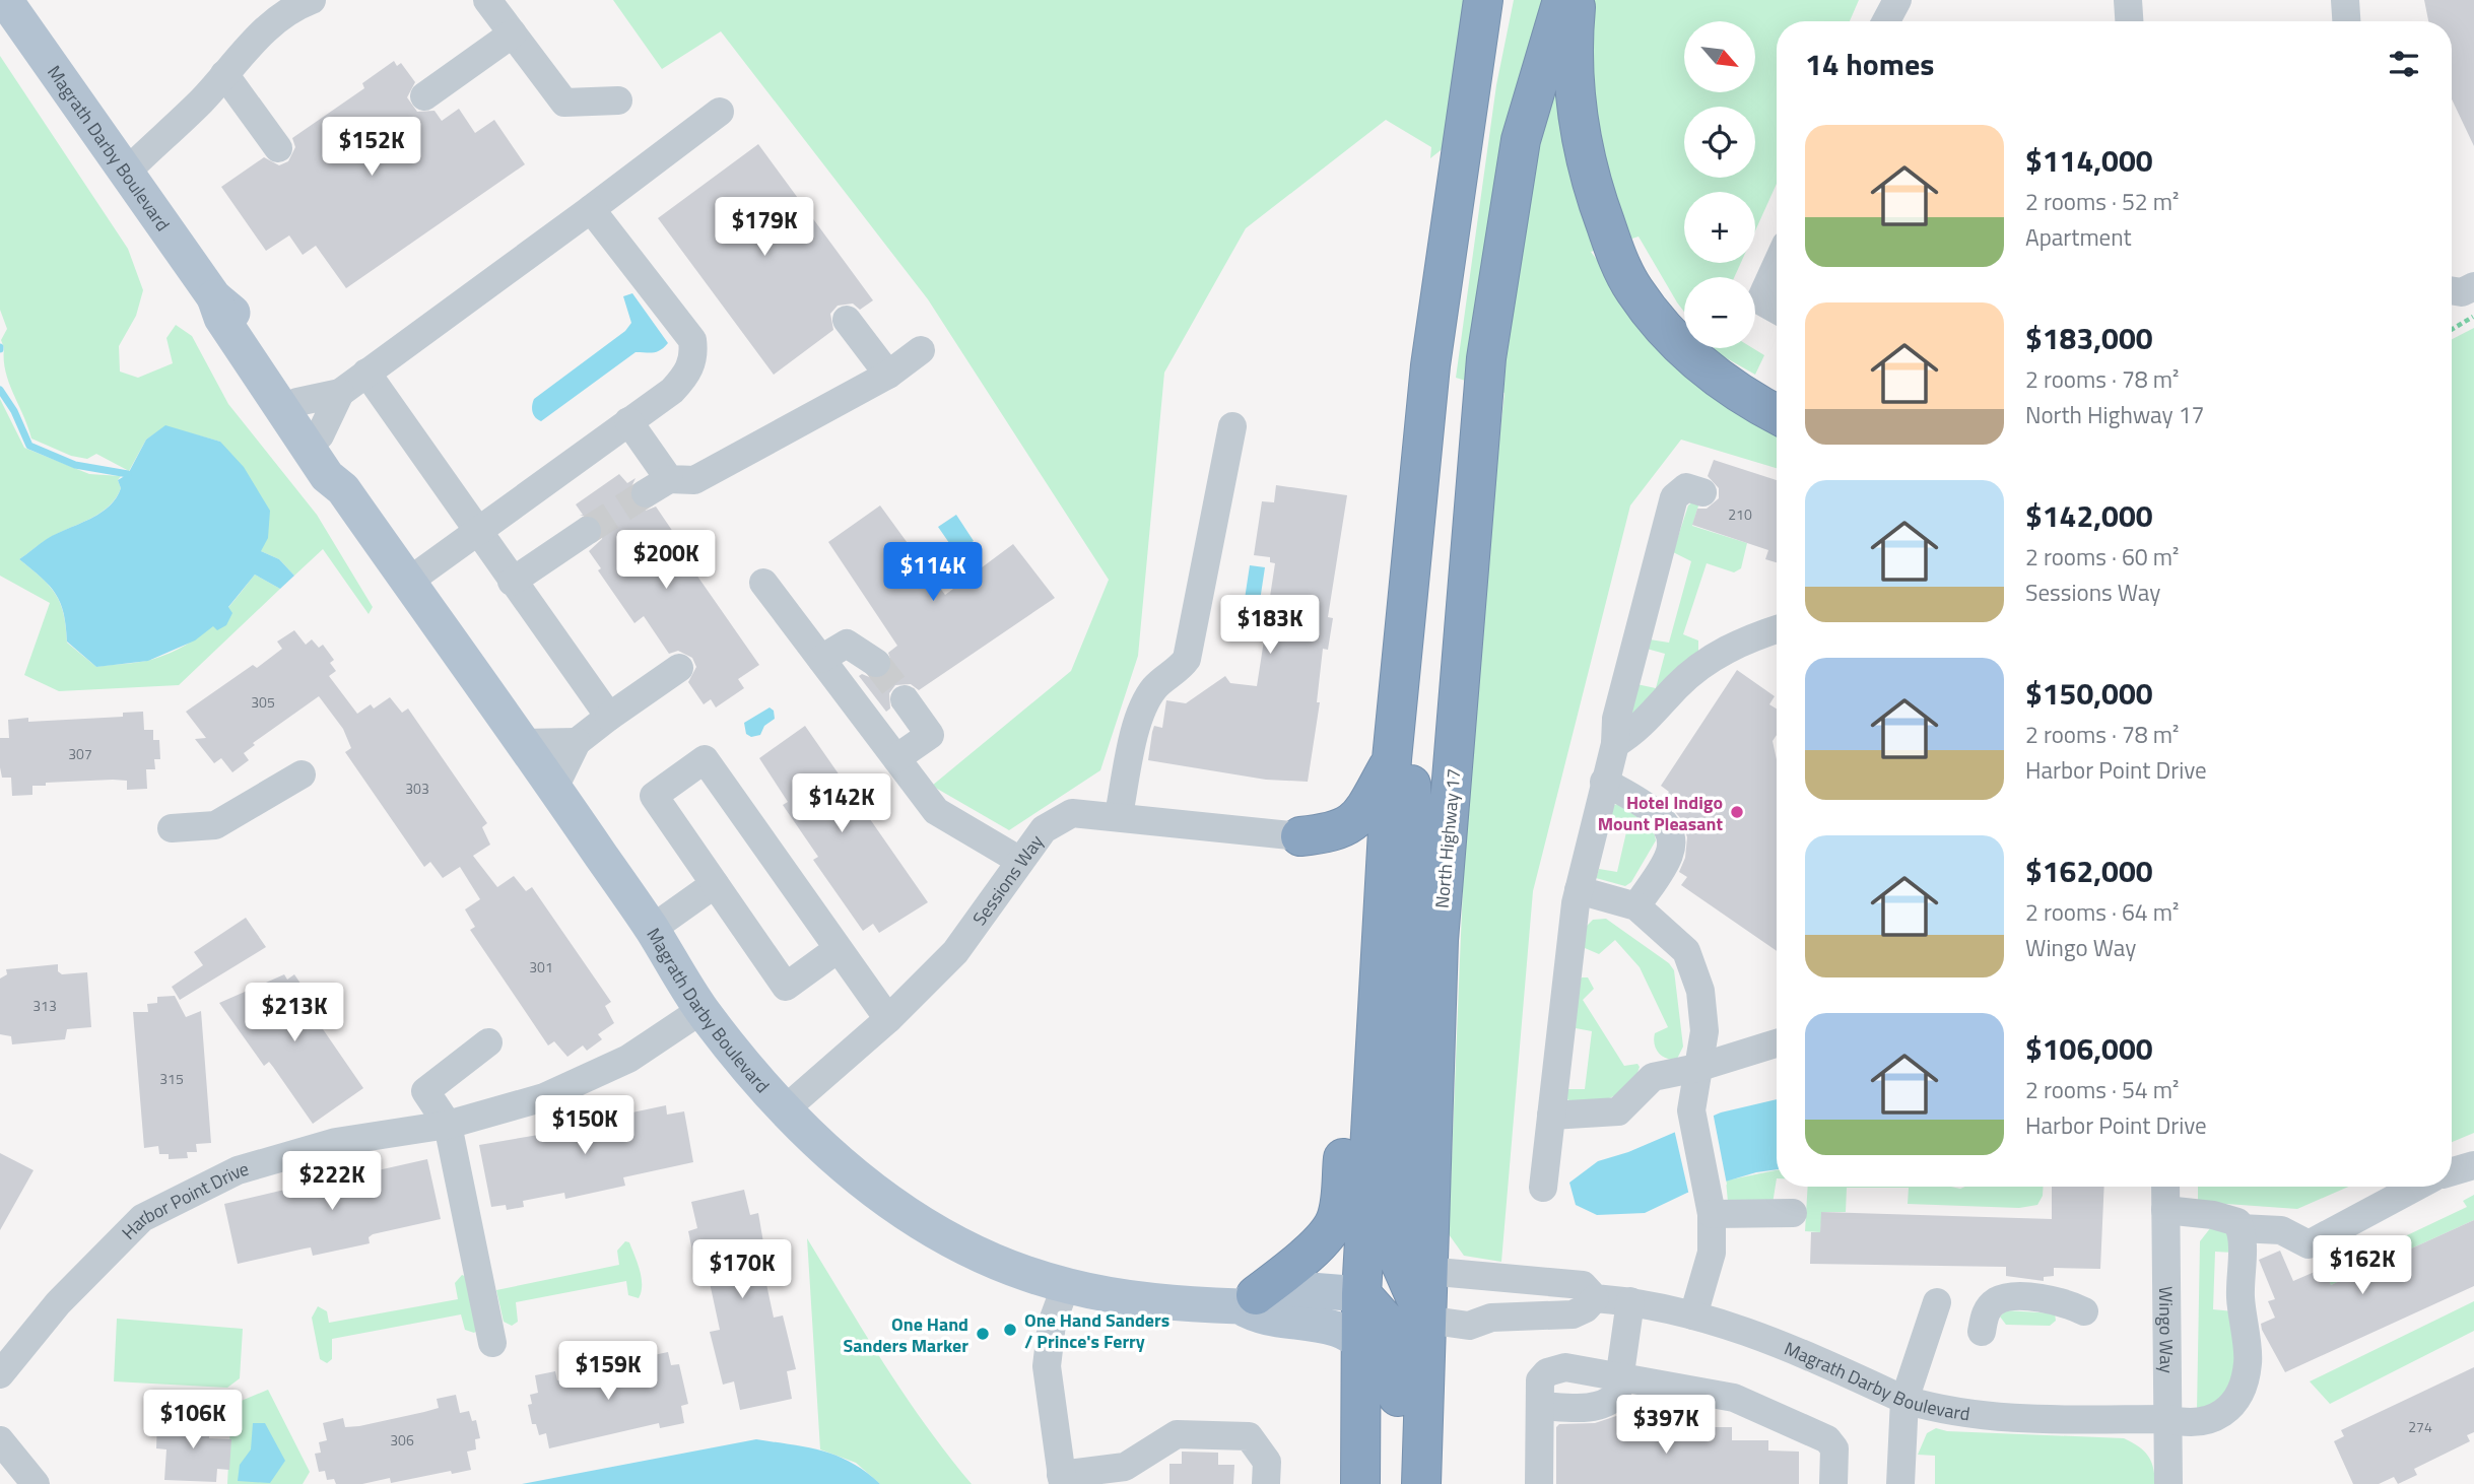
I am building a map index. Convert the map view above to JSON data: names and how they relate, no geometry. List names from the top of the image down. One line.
{"streets":{"highway":["North Highway 17"],"main road":["Magrath Darby Boulevard"],"street":["Sessions Way","Harbor Point Drive","Wingo Way"]},"crossings":[["Magrath Darby Boulevard","North Highway 17"],["Magrath Darby Boulevard","Sessions Way"],["Magrath Darby Boulevard","Harbor Point Drive"],["Magrath Darby Boulevard","Wingo Way"]],"places":["Hotel Indigo Mount Pleasant","One Hand Sanders / Prince's Ferry","One Hand Sanders Marker"],"house_numbers":["210","305","307","303","301","313","315","274","306"],"north":"bottom right","page":{"map_buttons":["+","−"],"heading":"14 homes","list":[{"name":"$114,000","note":"2 rooms · 52 m² · Apartment"},{"name":"$183,000","note":"2 rooms · 78 m² · North Highway 17"},{"name":"$142,000","note":"2 rooms · 60 m² · Sessions Way"},{"name":"$150,000","note":"2 rooms · 78 m² · Harbor Point Drive"},{"name":"$162,000","note":"2 rooms · 64 m² · Wingo Way"},{"name":"$106,000","note":"2 rooms · 54 m² · Harbor Point Drive"}],"price":["$152K","$179K","$200K","$114K","$183K","$142K","$213K","$150K","$222K","$162K","$170K","$159K","$106K","$397K"]}}
